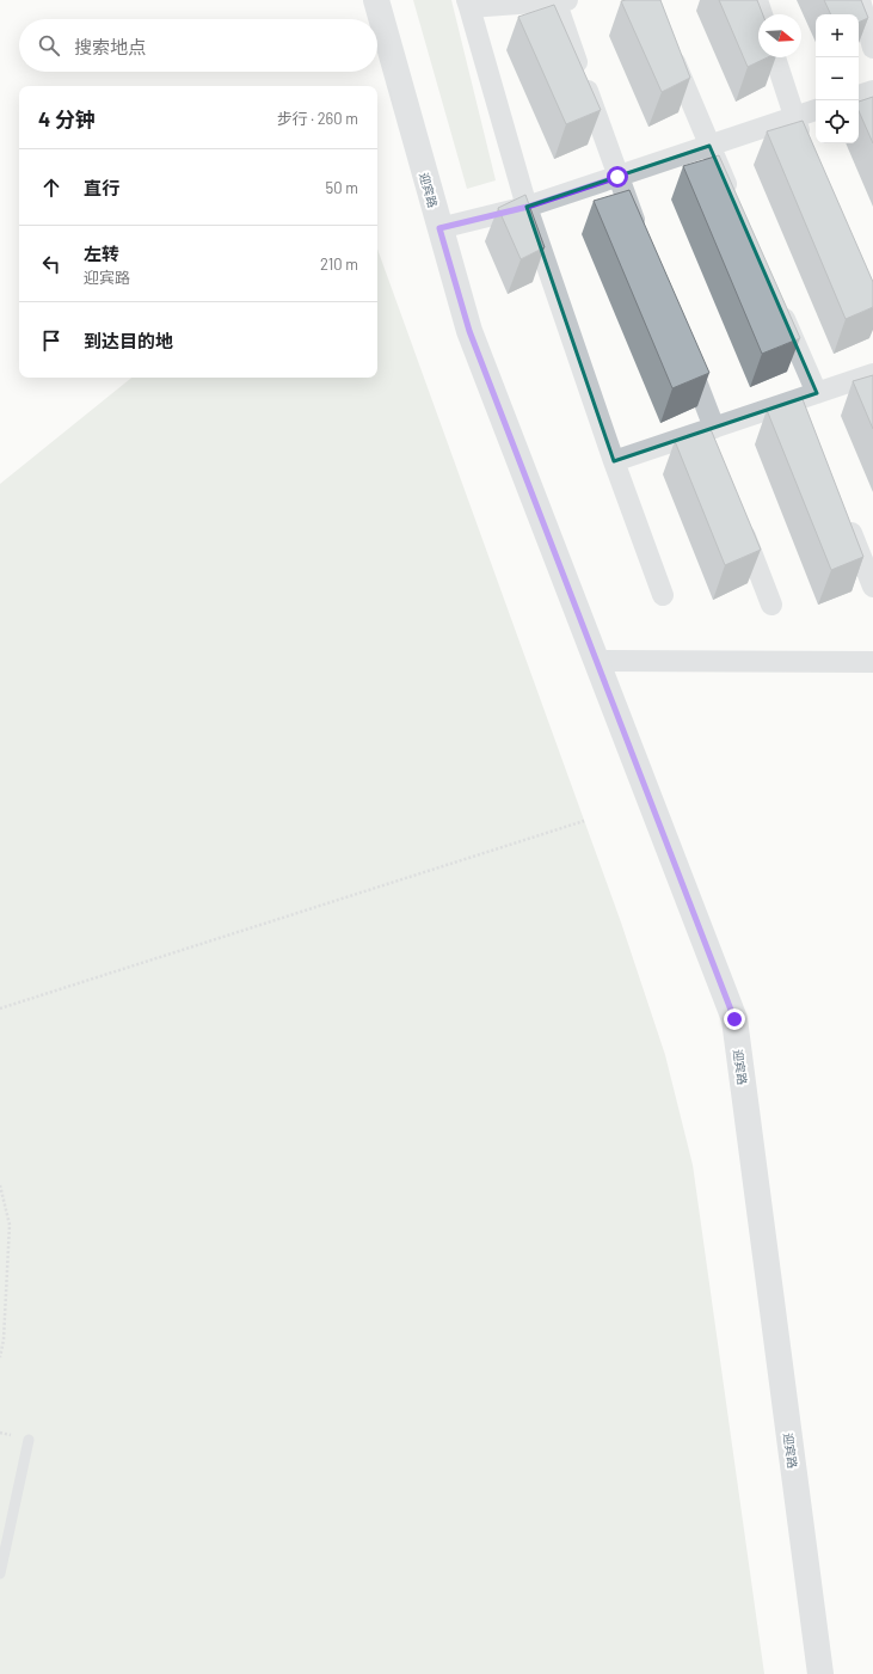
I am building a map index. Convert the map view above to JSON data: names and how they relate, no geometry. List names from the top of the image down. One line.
{"streets":{"street":["迎宾路"]},"north":"right","page":{"map_buttons":["+","−"],"search":"搜索地点","heading":["4 分钟","步行 · 260 m"],"list":[["直行","50 m"],["左转","迎宾路","210 m"],"到达目的地"]}}
